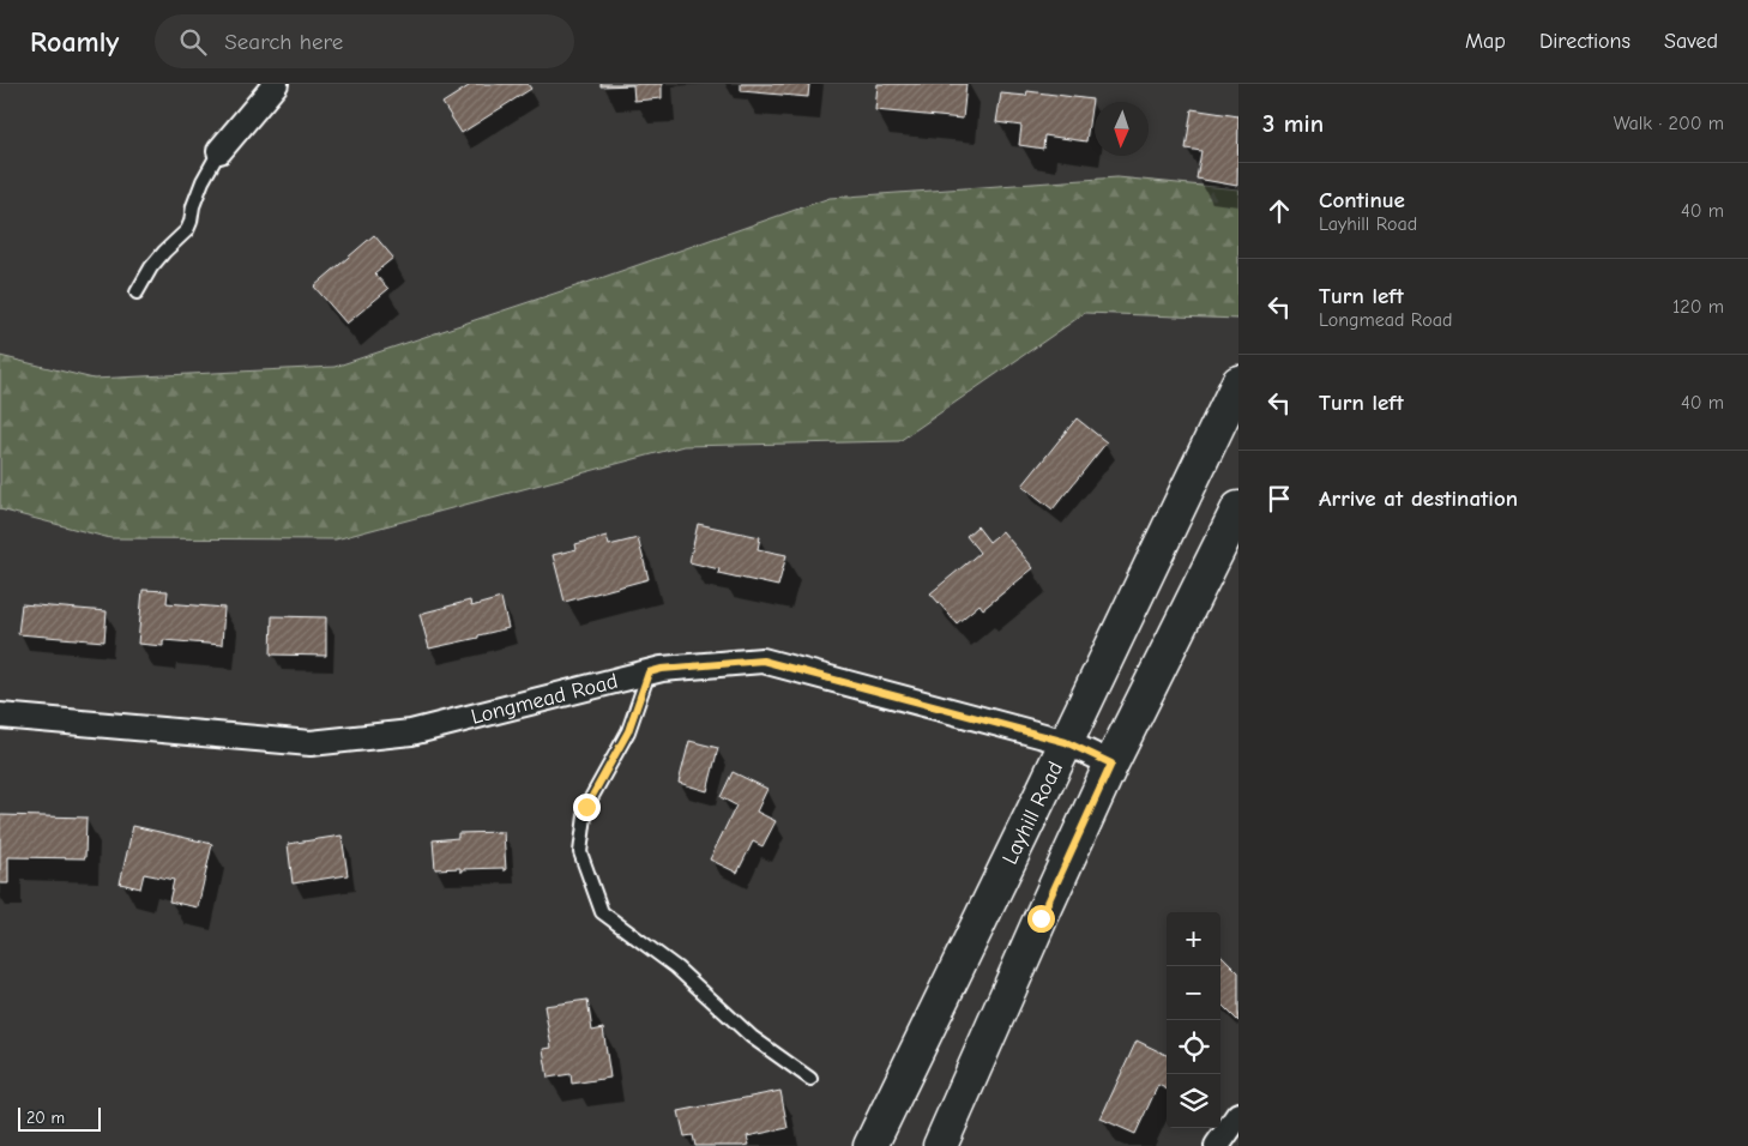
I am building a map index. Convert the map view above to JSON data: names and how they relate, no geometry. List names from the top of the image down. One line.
{"streets":{"main road":["Layhill Road"],"street":["Longmead Road"]},"crossings":[["Longmead Road","Layhill Road"]],"scale_bar":"20 m","north":"bottom","page":{"header":"Roamly","search":"Search here","nav":["Map","Directions","Saved"],"heading":["3 min","Walk · 200 m"],"list":[["Continue","Layhill Road","40 m"],["Turn left","Longmead Road","120 m"],["Turn left","40 m"],"Arrive at destination"],"map_buttons":["+","−"],"scale":"20 m"}}
